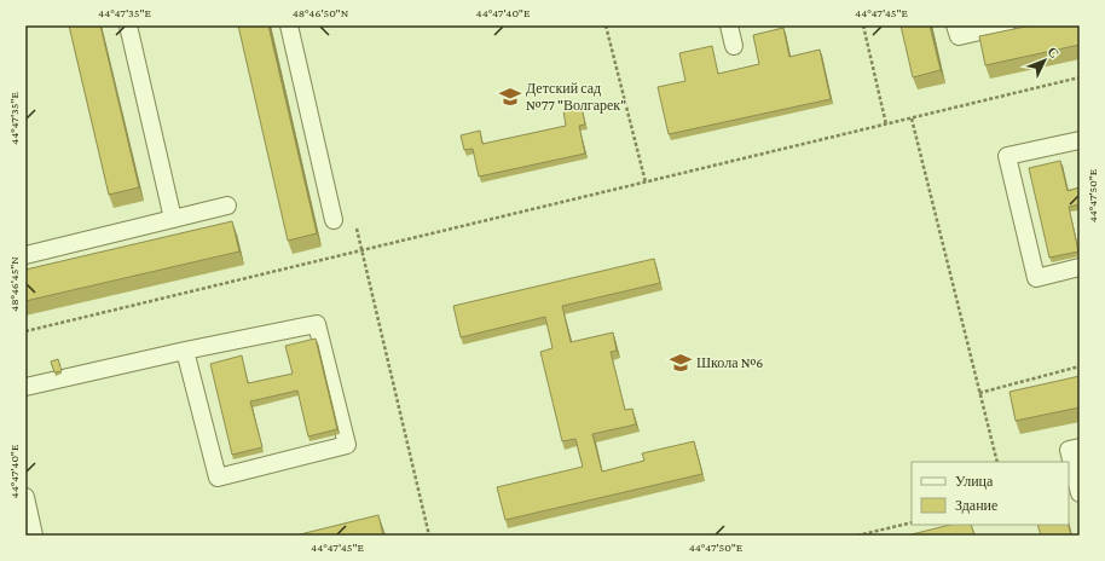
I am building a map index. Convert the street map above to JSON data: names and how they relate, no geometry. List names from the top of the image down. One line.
{"places":{"school or university":["Детский сад №77 \"Волгарек\"","Школа №6"]},"legend":["Улица","Здание"],"north":"top right","coordinates":["44°47'35\"E","48°46'50\"N","44°47'40\"E","44°47'45\"E","44°47'50\"E","48°46'45\"N"]}
